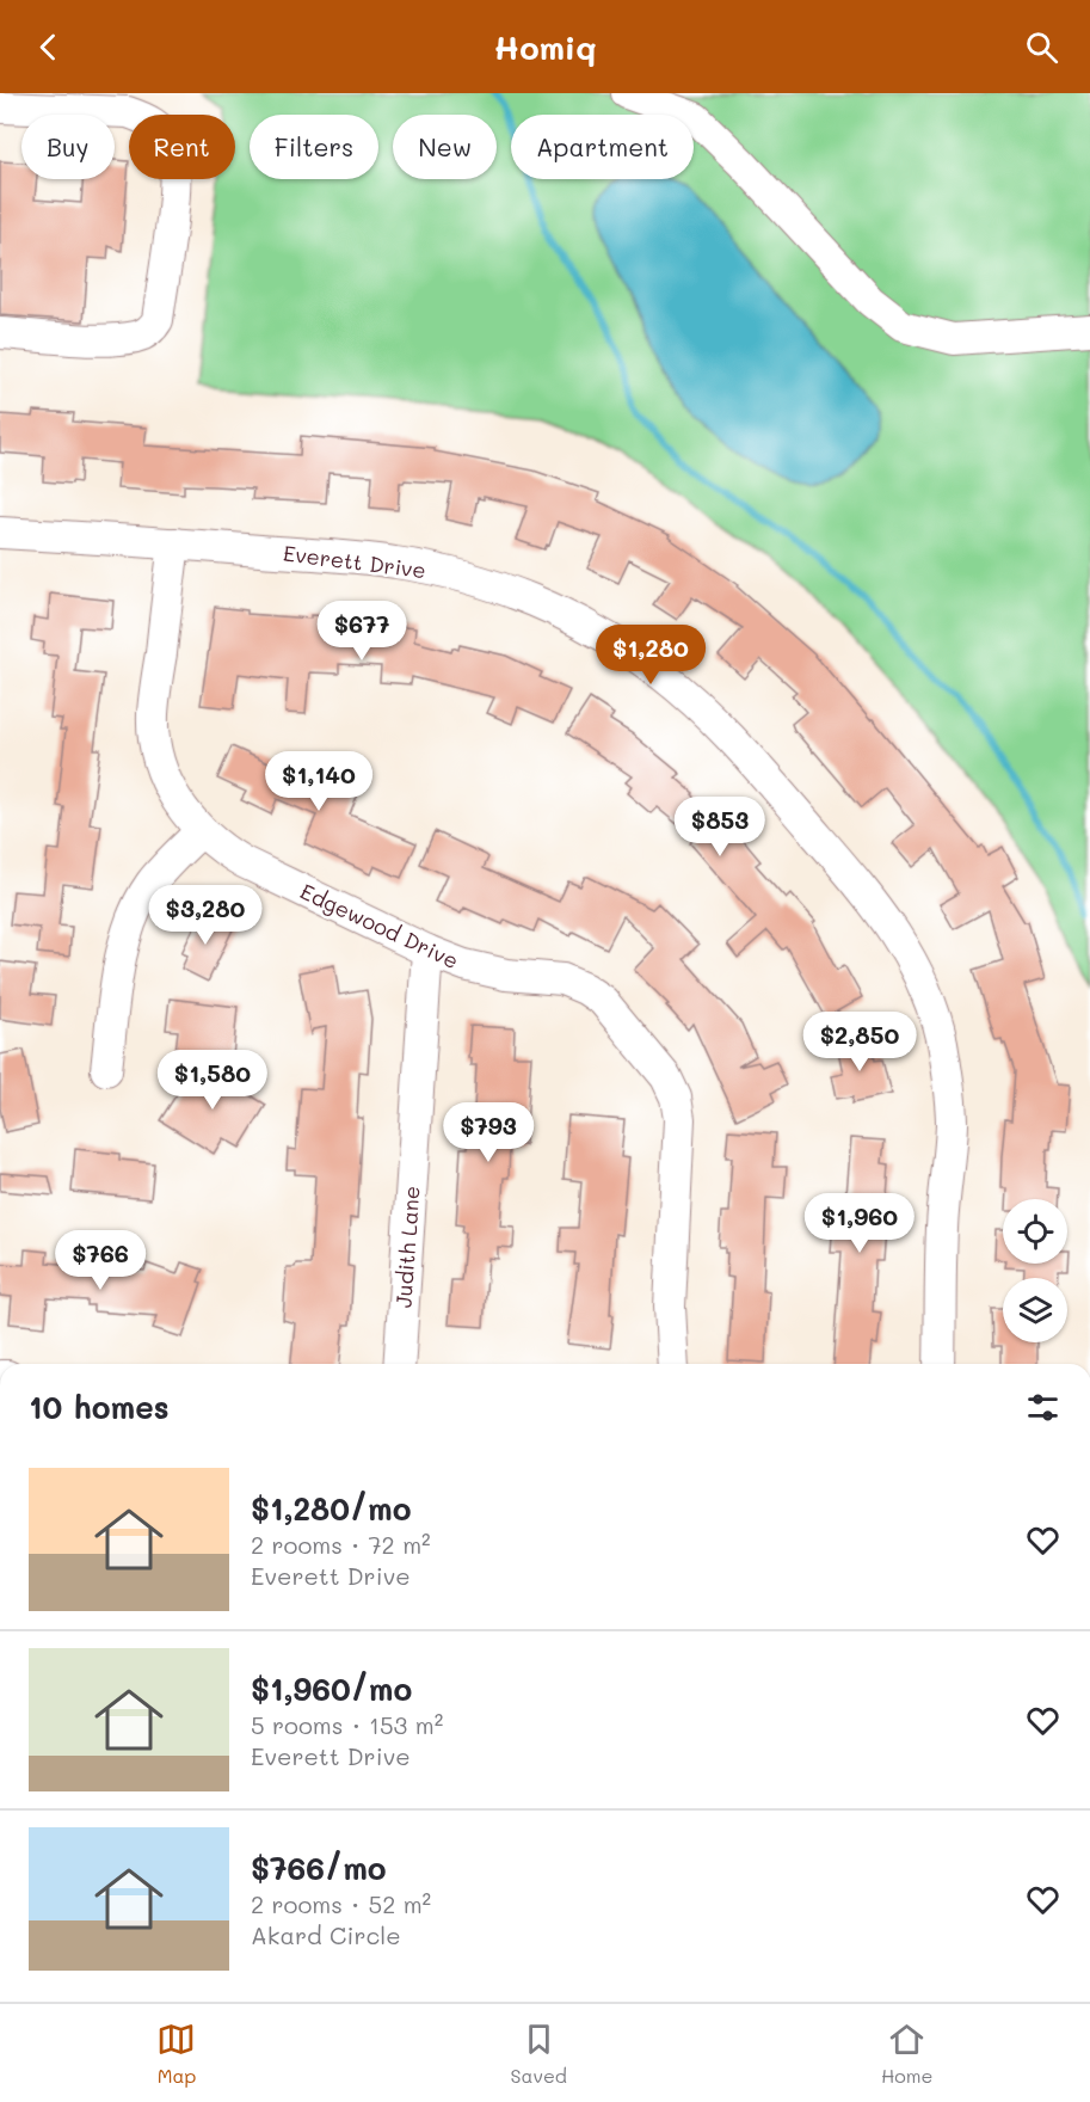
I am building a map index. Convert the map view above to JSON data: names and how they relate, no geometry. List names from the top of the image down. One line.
{"streets":{"street":["Everett Drive","Edgewood Drive","Judith Lane"]},"crossings":[["Everett Drive","Edgewood Drive"],["Edgewood Drive","Judith Lane"]],"page":{"header":"Homiq","chip":["Buy","Rent","Filters","New","Apartment"],"price":["$677","$1,280","$1,140","$853","$3,280","$2,850","$1,580","$793","$1,960","$766"],"heading":"10 homes","list":[{"name":"$1,280/mo","note":"2 rooms · 72 m² · Everett Drive"},{"name":"$1,960/mo","note":"5 rooms · 153 m² · Everett Drive"},{"name":"$766/mo","note":"2 rooms · 52 m² · Akard Circle"}],"tabs":["Map","Saved","Home"]}}
